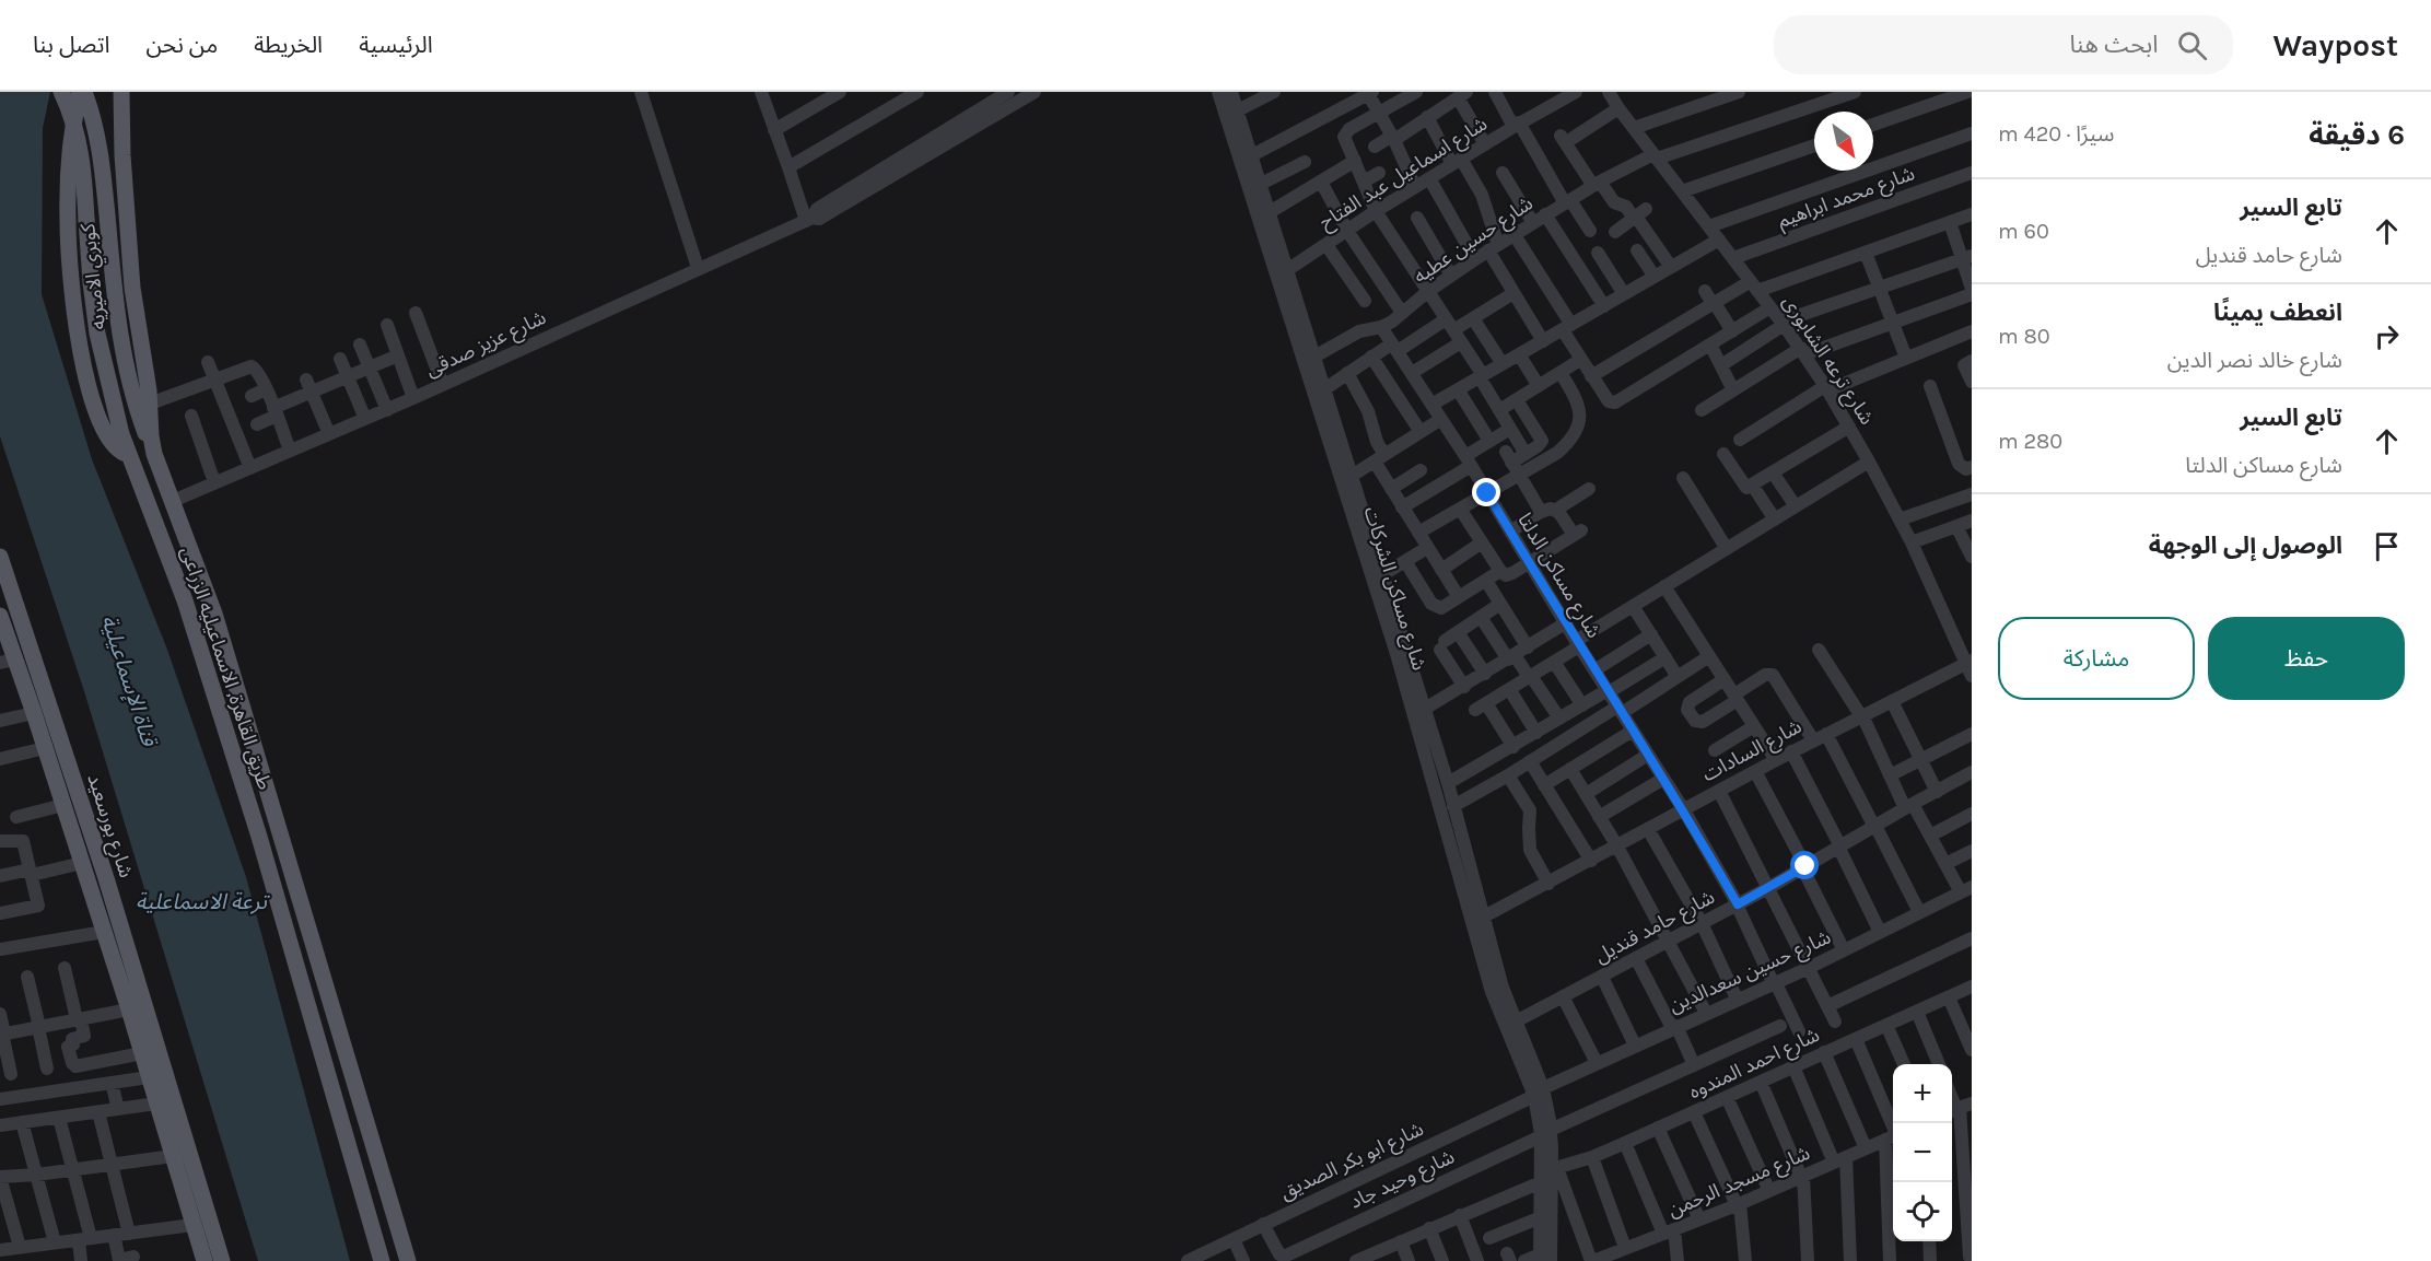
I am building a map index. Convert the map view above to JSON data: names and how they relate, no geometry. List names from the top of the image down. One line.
{"streets":{"main road":["كوبري الاميريه","طريق القاهرة, الاسماعيليه الزراعى","شارع بورسعيد"],"street":["شارع اسماعيل عبد الفتاح","شارع محمد ابراهيم","شارع حسين عطيه","شارع عزيز صدقى","شارع ترعه الشابورى","شارع مساكن الدلتا","شارع مساكن الشركات","شارع السادات","شارع حامد قنديل","شارع حسين سعدالدين","شارع احمد المندوه","شارع ابو بكر الصديق","شارع وحيد جاد","شارع مسجد الرحمن"]},"crossings":[["شارع اسماعيل عبد الفتاح","شارع مساكن الشركات"],["شارع محمد ابراهيم","شارع ترعه الشابورى"],["شارع حسين عطيه","شارع ترعه الشابورى"],["شارع حسين عطيه","شارع مساكن الدلتا"],["شارع حسين عطيه","شارع مساكن الشركات"],["كوبري الاميريه","طريق القاهرة, الاسماعيليه الزراعى"],["شارع عزيز صدقى","طريق القاهرة, الاسماعيليه الزراعى"],["شارع ترعه الشابورى","شارع السادات"],["شارع مساكن الدلتا","شارع السادات"],["شارع مساكن الدلتا","شارع حامد قنديل"],["شارع مساكن الدلتا","شارع حسين سعدالدين"],["شارع مساكن الشركات","شارع السادات"],["شارع مساكن الشركات","شارع حامد قنديل"],["شارع مساكن الشركات","شارع حسين سعدالدين"],["شارع مساكن الشركات","شارع ابو بكر الصديق"],["شارع حسين سعدالدين","شارع ابو بكر الصديق"],["شارع ابو بكر الصديق","شارع وحيد جاد"]],"water":["قناة الإسماعيلية","ترعة الاسماعلية"],"north":"bottom right","page":{"header":"Waypost","search":"ابحث هنا","nav":["الرئيسية","الخريطة","من نحن","اتصل بنا"],"heading":["6 دقيقة","سيرًا · 420 m"],"list":[["تابع السير","شارع حامد قنديل","60 m"],["انعطف يمينًا","شارع خالد نصر الدين","80 m"],["تابع السير","شارع مساكن الدلتا","280 m"],"الوصول إلى الوجهة"],"buttons":["حفظ","مشاركة"],"map_buttons":["+","−"]}}
